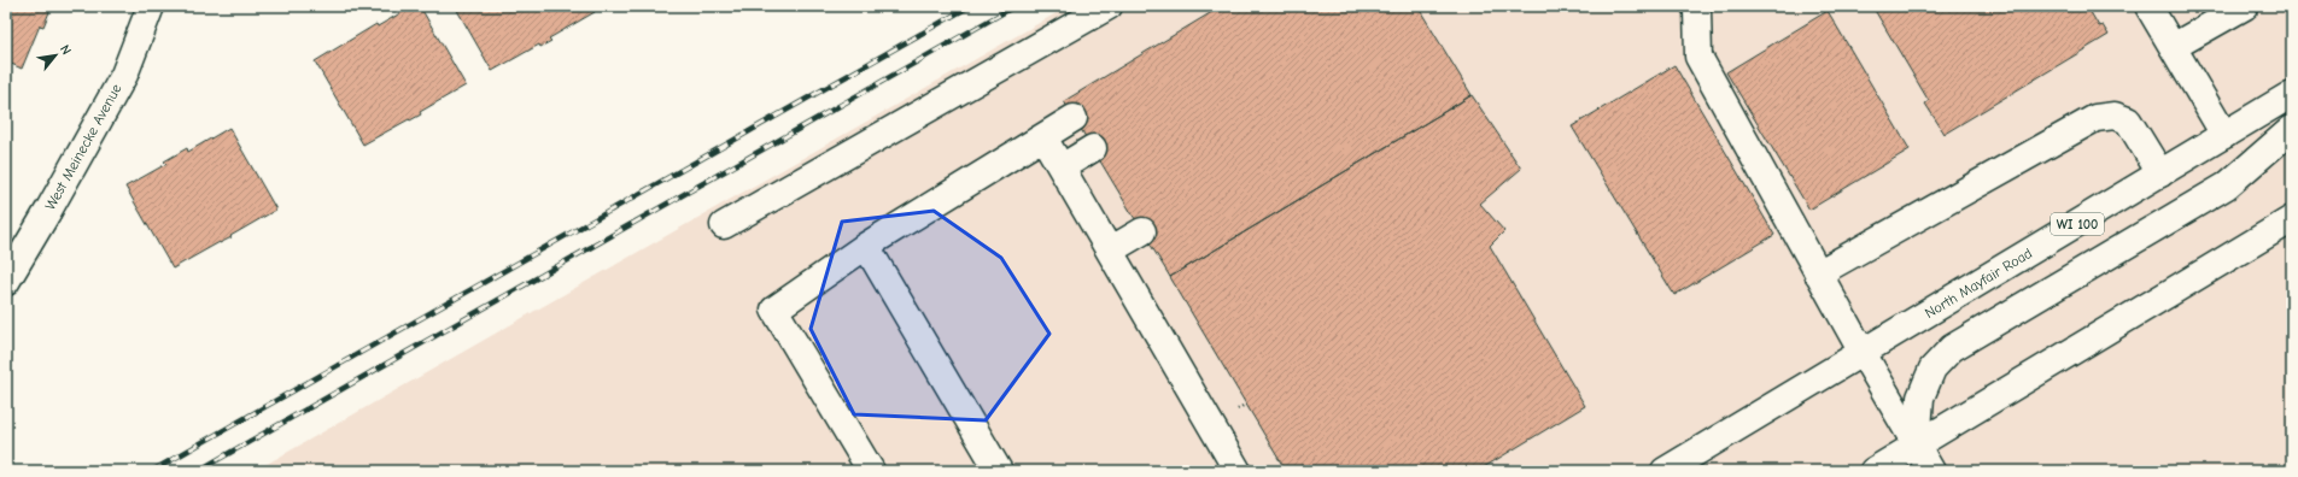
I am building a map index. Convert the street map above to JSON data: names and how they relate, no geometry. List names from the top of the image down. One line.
{"streets":{"main road":["West Meinecke Avenue","WI 100","North Mayfair Road"]},"north":"top right"}
